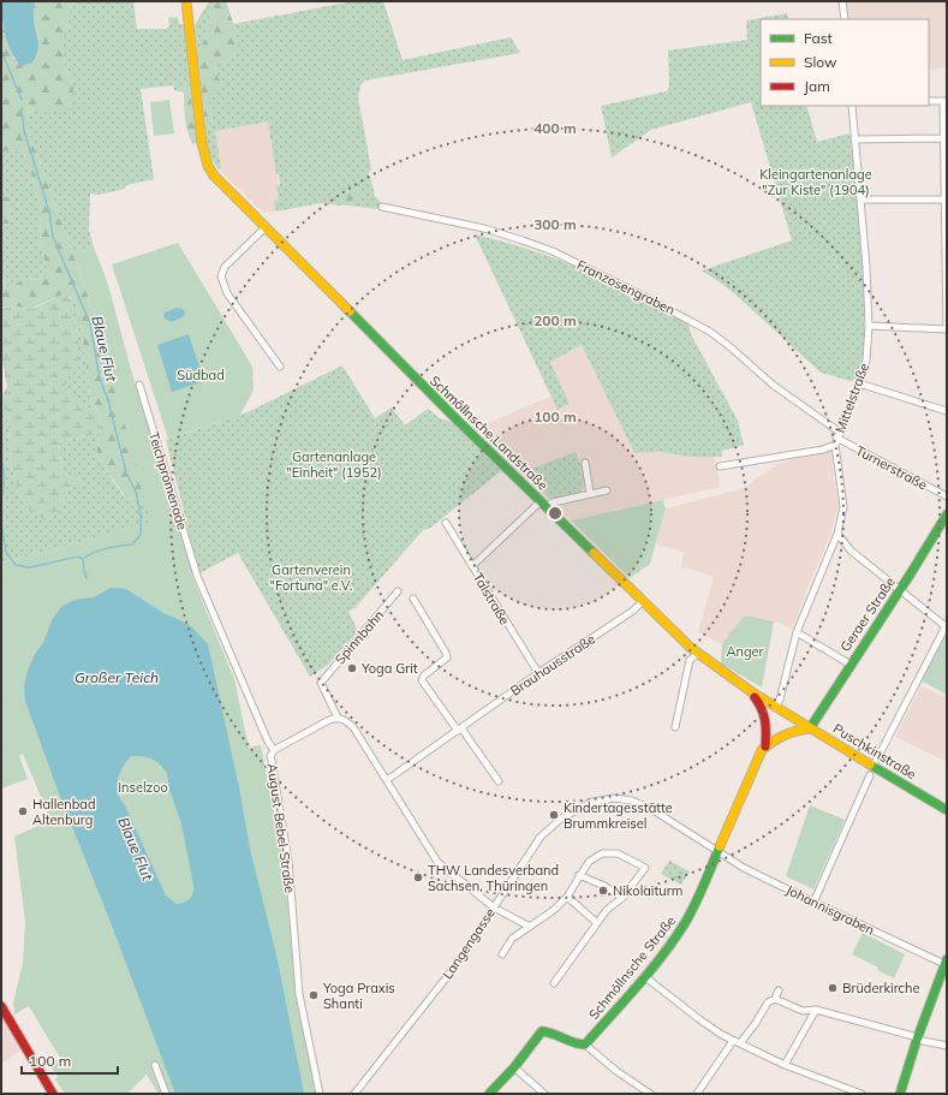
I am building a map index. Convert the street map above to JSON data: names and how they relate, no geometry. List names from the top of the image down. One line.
{"streets":{"main road":["Schmöllnsche Landstraße","Geraer Straße","Puschkinstraße","Schmöllnsche Straße"],"street":["Franzosengraben","Mittelstraße","Turnerstraße","Teichpromenade","Talstraße","Spinnbahn","Brauhausstraße","August-Bebel-Straße","Johannisgraben","Langengasse"]},"crossings":[["Franzosengraben","Mittelstraße"],["Franzosengraben","Turnerstraße"],["Mittelstraße","Schmöllnsche Landstraße"],["Mittelstraße","Turnerstraße"],["Schmöllnsche Landstraße","Brauhausstraße"],["Schmöllnsche Landstraße","Puschkinstraße"],["Teichpromenade","August-Bebel-Straße"],["Talstraße","Brauhausstraße"],["Geraer Straße","Puschkinstraße"],["Johannisgraben","Langengasse"],["Johannisgraben","Schmöllnsche Straße"],["Langengasse","Schmöllnsche Straße"]],"water":["Blaue Flut","Großer Teich"],"parks":["Kleingartenanlage \"Zur Kiste\" (1904)","Südbad","Gartenanlage \"Einheit\" (1952)","Gartenverein \"Fortuna\" e.V.","Anger","Inselzoo"],"places":["Yoga Grit","Hallenbad Altenburg","Kindertagesstätte Brummkreisel","THW Landesverband Sachsen, Thüringen","Nikolaiturm","Brüderkirche","Yoga Praxis Shanti"],"legend":["Fast","Slow","Jam"],"scale_bar":"100 m","rings":["400 m","300 m","200 m","100 m"]}
